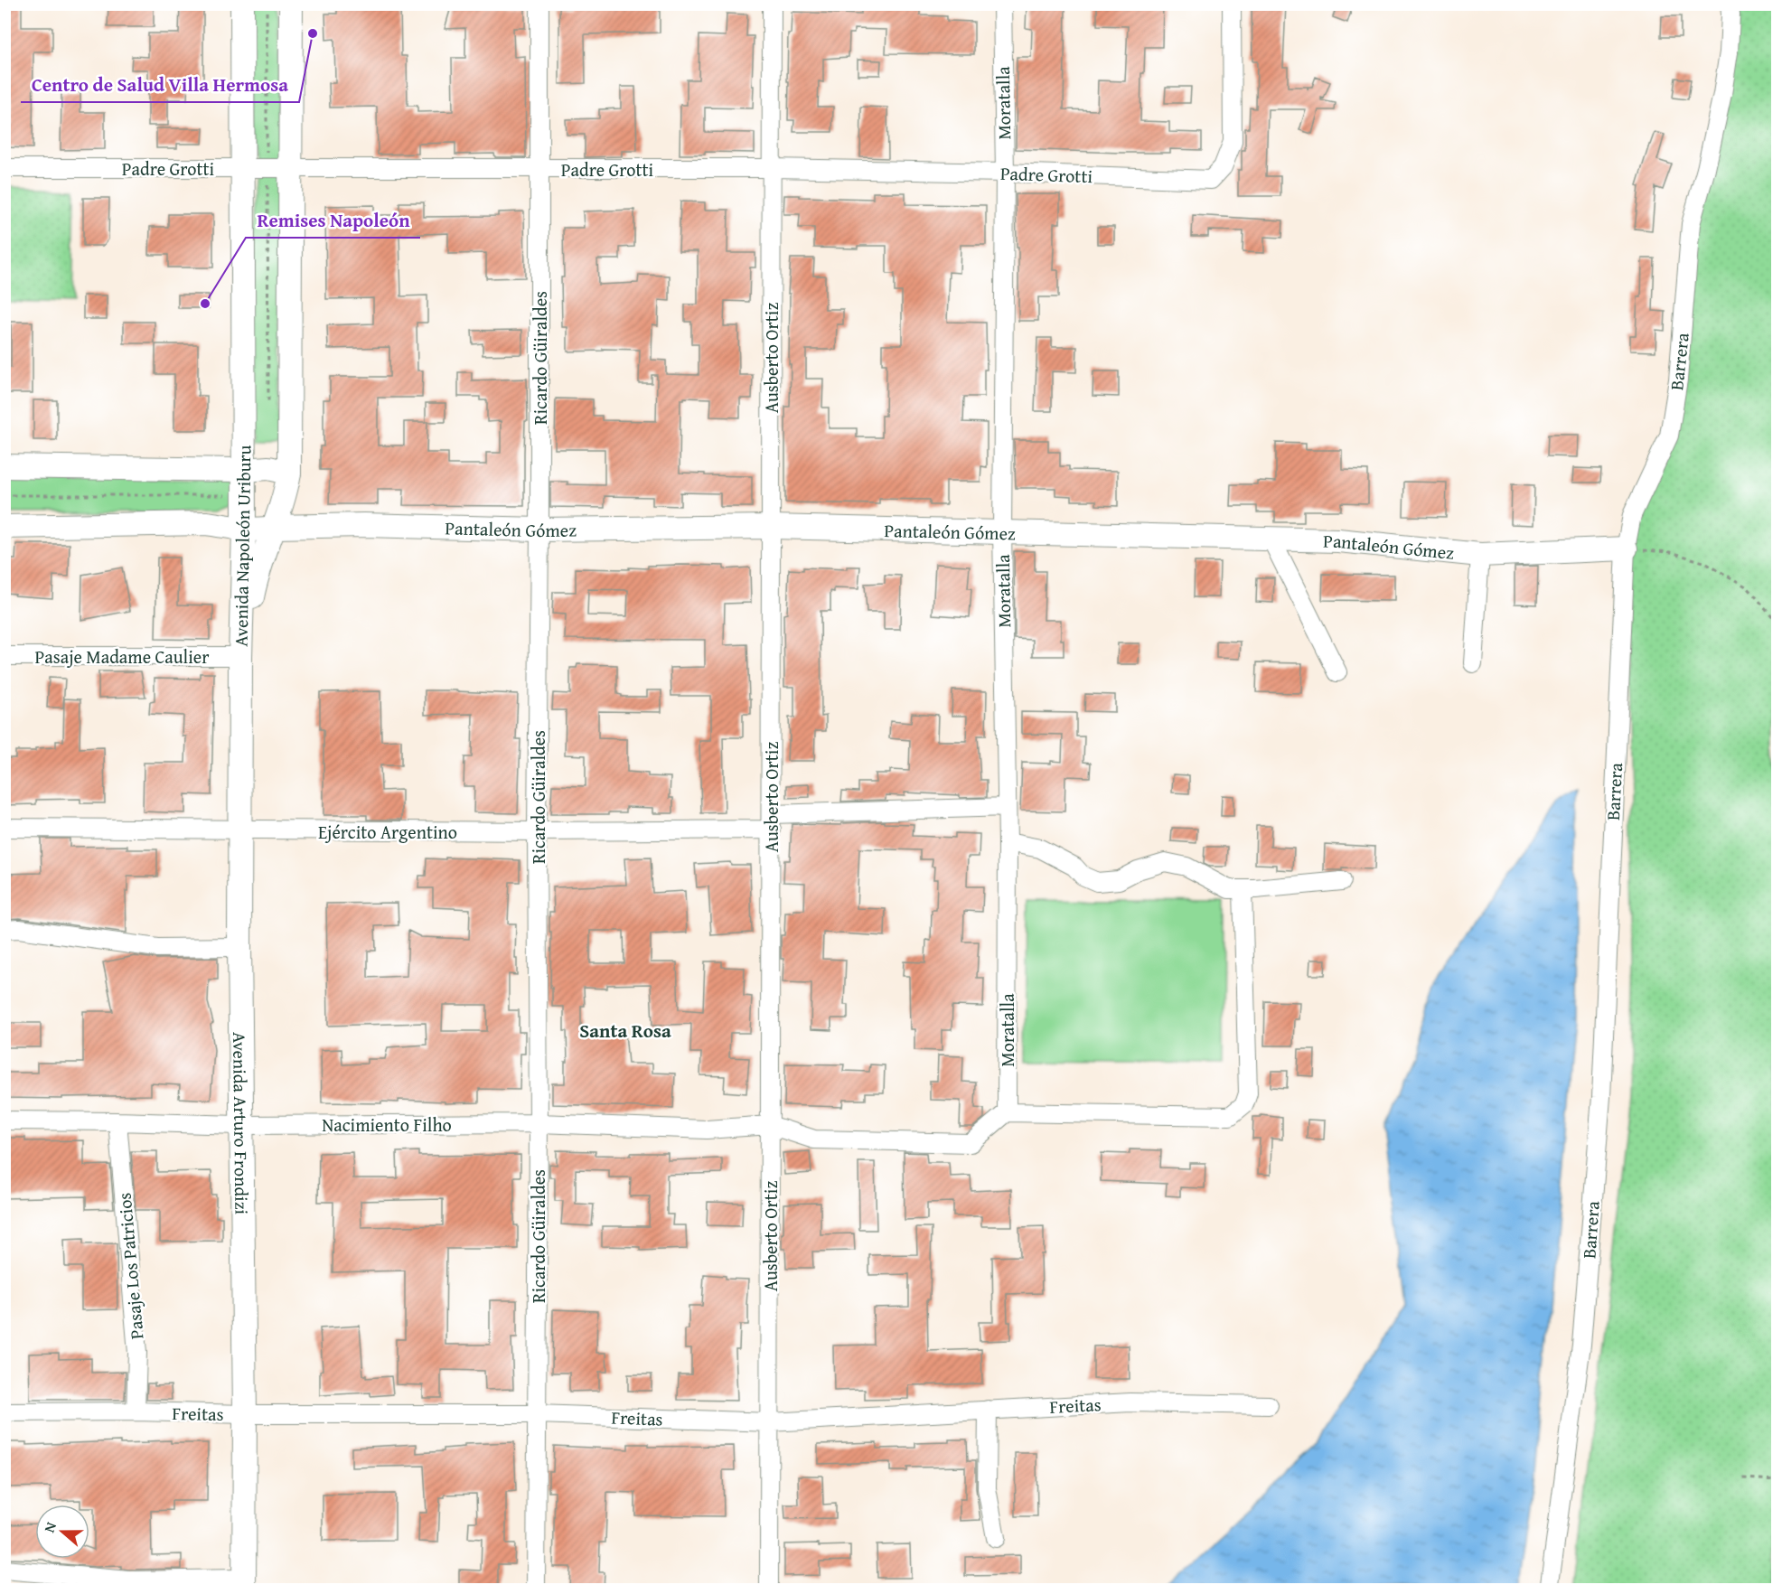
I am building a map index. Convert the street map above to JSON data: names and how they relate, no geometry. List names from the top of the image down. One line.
{"streets":{"main road":["Pantaleón Gómez","Avenida Napoleón Uriburu","Avenida Arturo Frondizi"],"street":["Moratalla","Padre Grotti","Ricardo Güiraldes","Ausberto Ortiz","Barrera","Pasaje Madame Caulier","Ejército Argentino","Nacimiento Filho","Pasaje Los Patricios","Freitas"]},"crossings":[["Moratalla","Padre Grotti"],["Moratalla","Pantaleón Gómez"],["Moratalla","Ejército Argentino"],["Padre Grotti","Ricardo Güiraldes"],["Padre Grotti","Ausberto Ortiz"],["Padre Grotti","Avenida Napoleón Uriburu"],["Ricardo Güiraldes","Pantaleón Gómez"],["Ricardo Güiraldes","Ejército Argentino"],["Ricardo Güiraldes","Nacimiento Filho"],["Ricardo Güiraldes","Freitas"],["Ausberto Ortiz","Pantaleón Gómez"],["Ausberto Ortiz","Ejército Argentino"],["Ausberto Ortiz","Nacimiento Filho"],["Ausberto Ortiz","Freitas"],["Barrera","Pantaleón Gómez"],["Pantaleón Gómez","Avenida Napoleón Uriburu"],["Avenida Napoleón Uriburu","Pasaje Madame Caulier"],["Avenida Napoleón Uriburu","Avenida Arturo Frondizi"],["Pasaje Madame Caulier","Avenida Arturo Frondizi"],["Ejército Argentino","Avenida Arturo Frondizi"],["Avenida Arturo Frondizi","Nacimiento Filho"],["Avenida Arturo Frondizi","Freitas"],["Nacimiento Filho","Pasaje Los Patricios"],["Pasaje Los Patricios","Freitas"]],"districts":["Santa Rosa"],"places":["Centro de Salud Villa Hermosa","Remises Napoleón"],"north":"left"}
